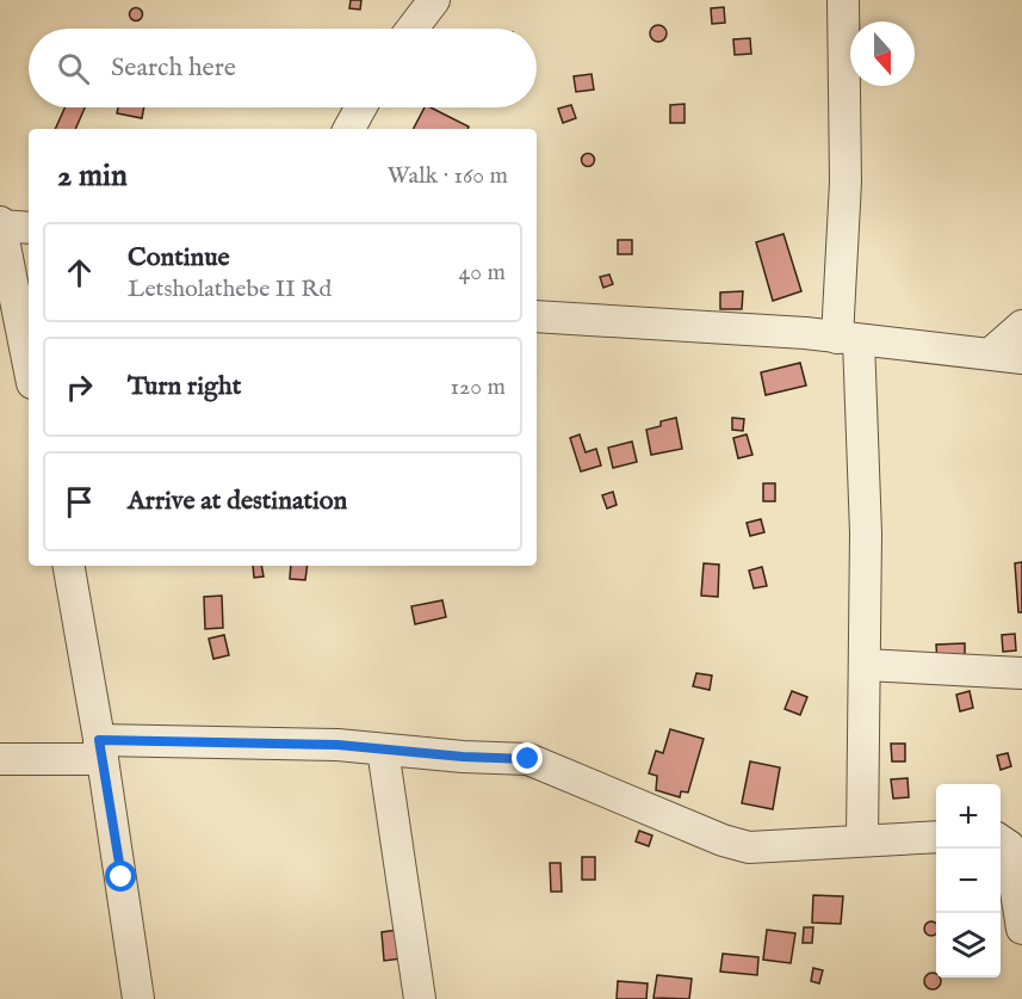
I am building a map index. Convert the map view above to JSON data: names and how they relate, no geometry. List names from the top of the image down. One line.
{"north":"bottom","page":{"search":"Search here","heading":["2 min","Walk · 160 m"],"list":[["Continue","Letsholathebe II Rd","40 m"],["Turn right","120 m"],"Arrive at destination"],"map_buttons":["+","−"]}}
